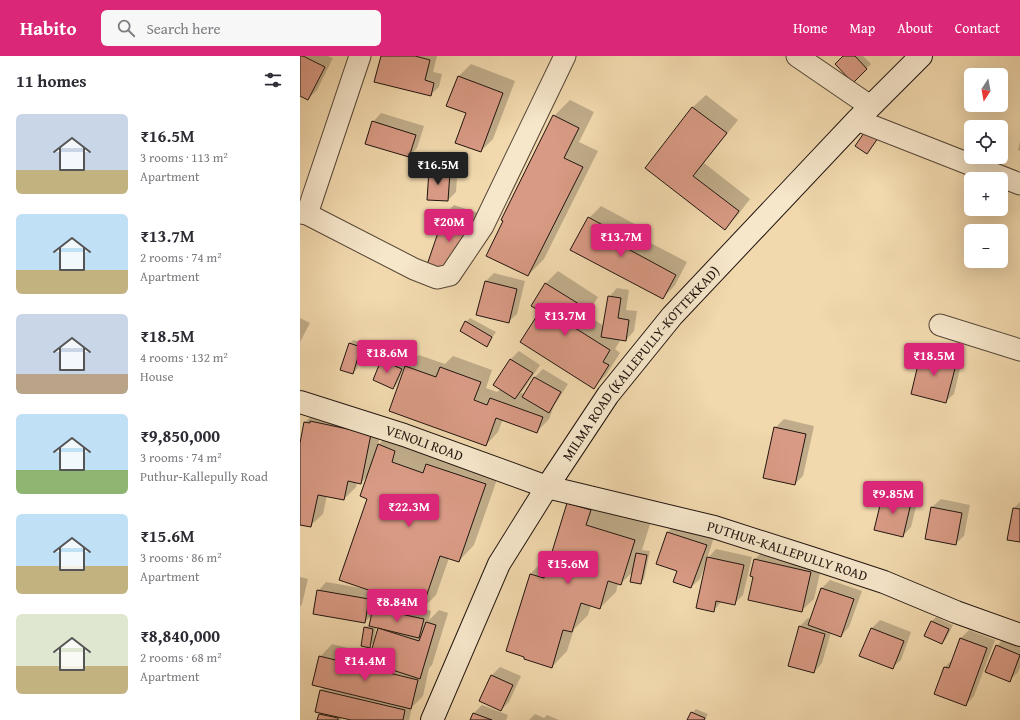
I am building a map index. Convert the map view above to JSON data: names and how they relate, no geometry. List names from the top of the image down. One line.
{"streets":{"main road":["MILMA ROAD (KALLEPULLY-KOTTEKKAD)","VENOLI ROAD","PUTHUR-KALLEPULLY ROAD"]},"crossings":[["MILMA ROAD (KALLEPULLY-KOTTEKKAD)","VENOLI ROAD"],["MILMA ROAD (KALLEPULLY-KOTTEKKAD)","PUTHUR-KALLEPULLY ROAD"],["VENOLI ROAD","PUTHUR-KALLEPULLY ROAD"]],"north":"bottom","page":{"header":"Habito","search":"Search here","nav":["Home","Map","About","Contact"],"heading":"11 homes","map_buttons":["+","−"],"list":[{"name":"₹16.5M","note":"3 rooms · 113 m² · Apartment"},{"name":"₹13.7M","note":"2 rooms · 74 m² · Apartment"},{"name":"₹18.5M","note":"4 rooms · 132 m² · House"},{"name":"₹9,850,000","note":"3 rooms · 74 m² · Puthur-Kallepully Road"},{"name":"₹15.6M","note":"3 rooms · 86 m² · Apartment"},{"name":"₹8,840,000","note":"2 rooms · 68 m² · Apartment"}],"price":["₹16.5M","₹20M","₹13.7M","₹13.7M","₹18.6M","₹18.5M","₹9.85M","₹22.3M","₹15.6M","₹8.84M","₹14.4M"]}}
